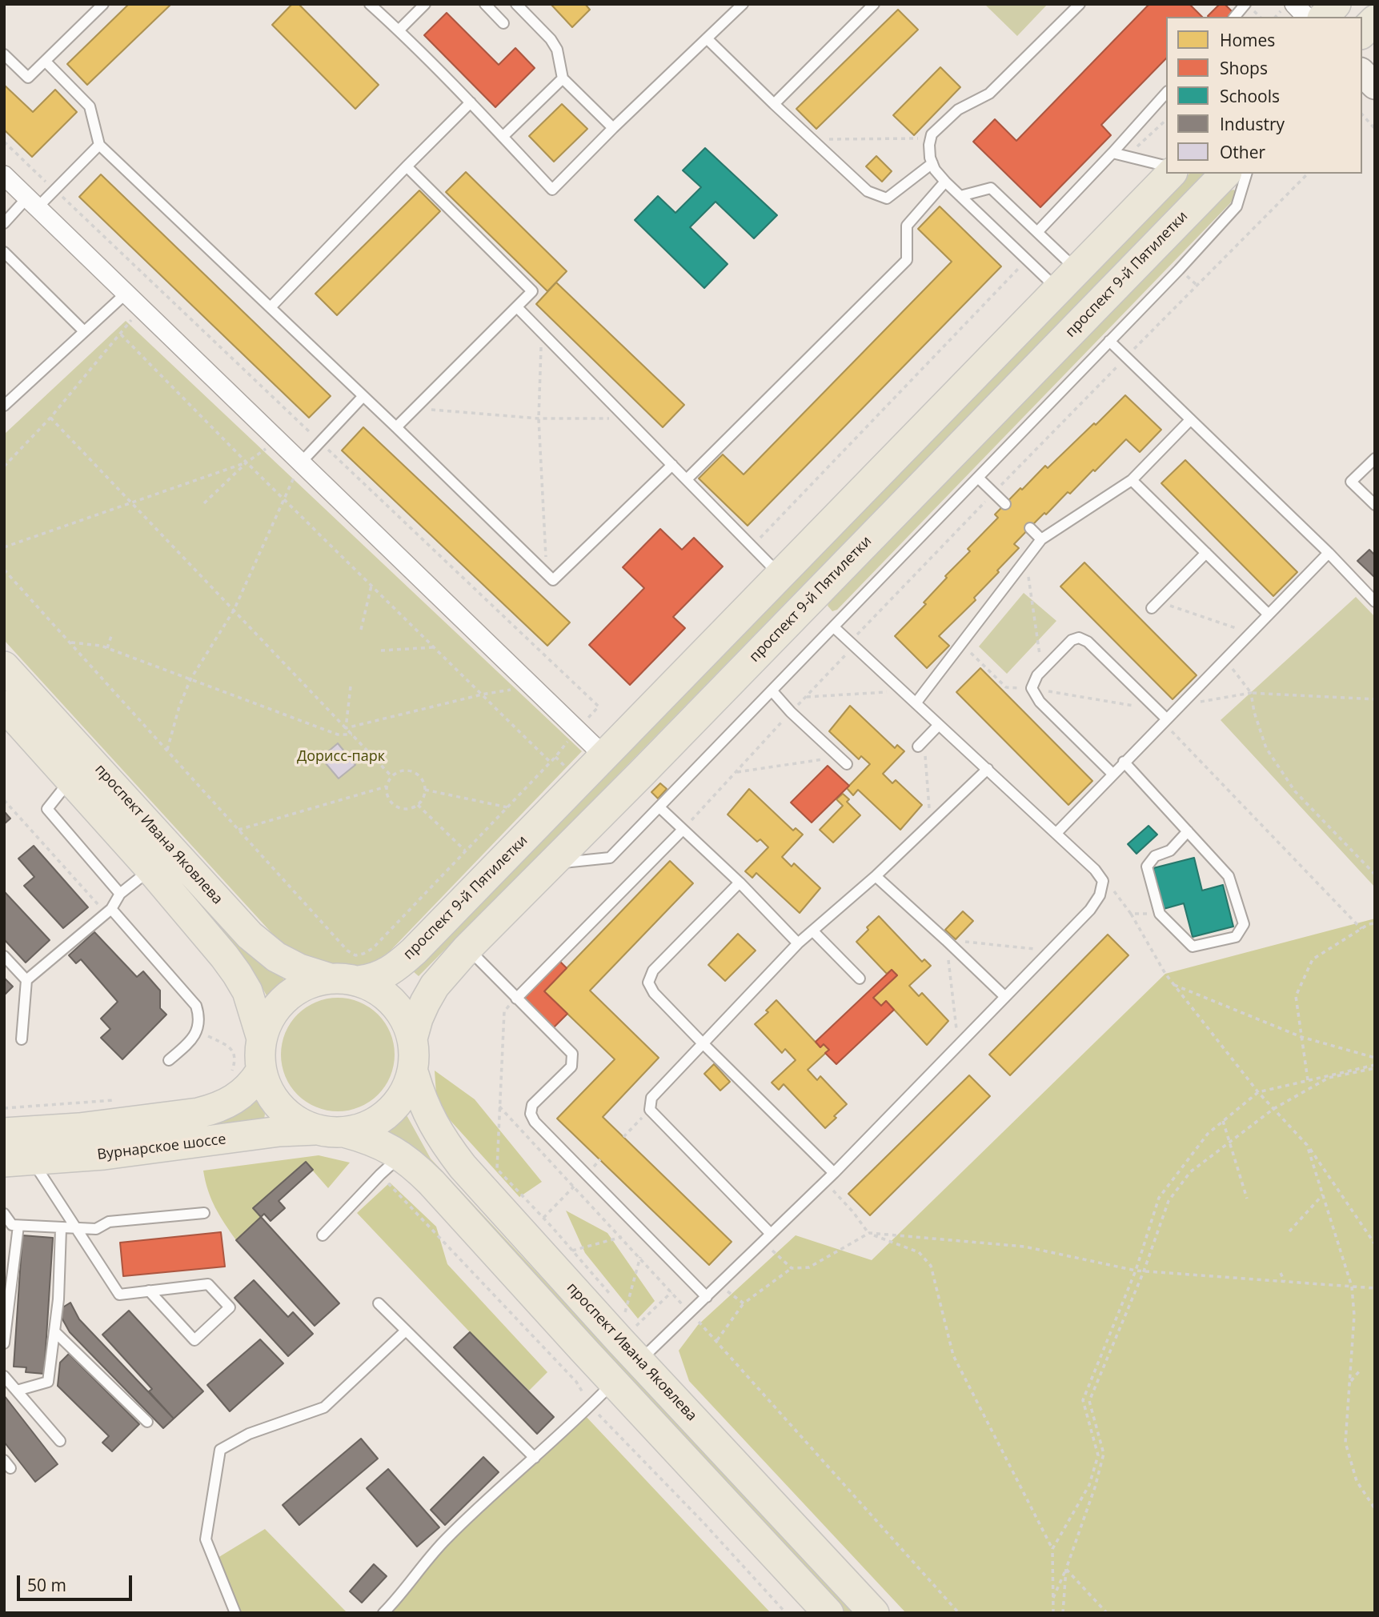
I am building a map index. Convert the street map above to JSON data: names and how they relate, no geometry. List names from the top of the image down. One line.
{"streets":{"main road":["проспект 9-й Пятилетки","проспект Ивана Яковлева","Вурнарское шоссе"]},"crossings":[["проспект 9-й Пятилетки","проспект Ивана Яковлева"],["проспект 9-й Пятилетки","Вурнарское шоссе"],["проспект Ивана Яковлева","Вурнарское шоссе"]],"parks":["Дорисс-парк"],"legend":["Homes","Shops","Schools","Industry","Other"],"scale_bar":"50 m"}
